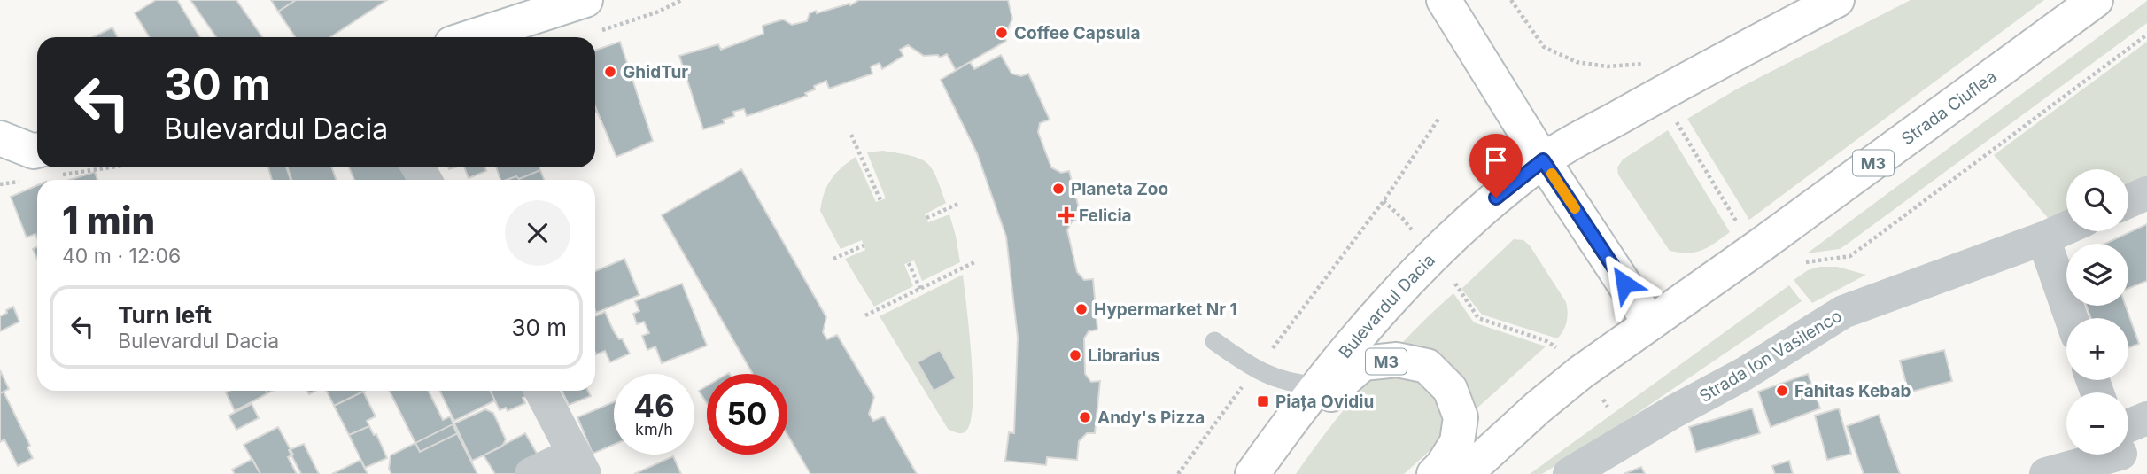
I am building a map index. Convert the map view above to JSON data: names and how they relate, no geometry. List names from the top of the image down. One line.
{"streets":{"main road":["Strada Ciuflea","M3","Bulevardul Dacia"],"street":["Strada Ion Vasilenco"]},"crossings":[["Strada Ciuflea","M3"],["M3","Bulevardul Dacia"]],"places":{"other":["Coffee Capsula","GhidTur","Planeta Zoo","Hypermarket Nr 1","Librarius","Fahitas Kebab","Andy's Pizza"],"health":["Felicia"],"transit":["Piața Ovidiu"]},"page":{"turn":["30 m","Bulevardul Dacia"],"map_buttons":["+","−"],"heading":["1 min","40 m · 12:06"],"list":[{"name":"Turn left","note":"Bulevardul Dacia","value":"30 m"}],"speed":"46 km/h","limit":"50"}}
